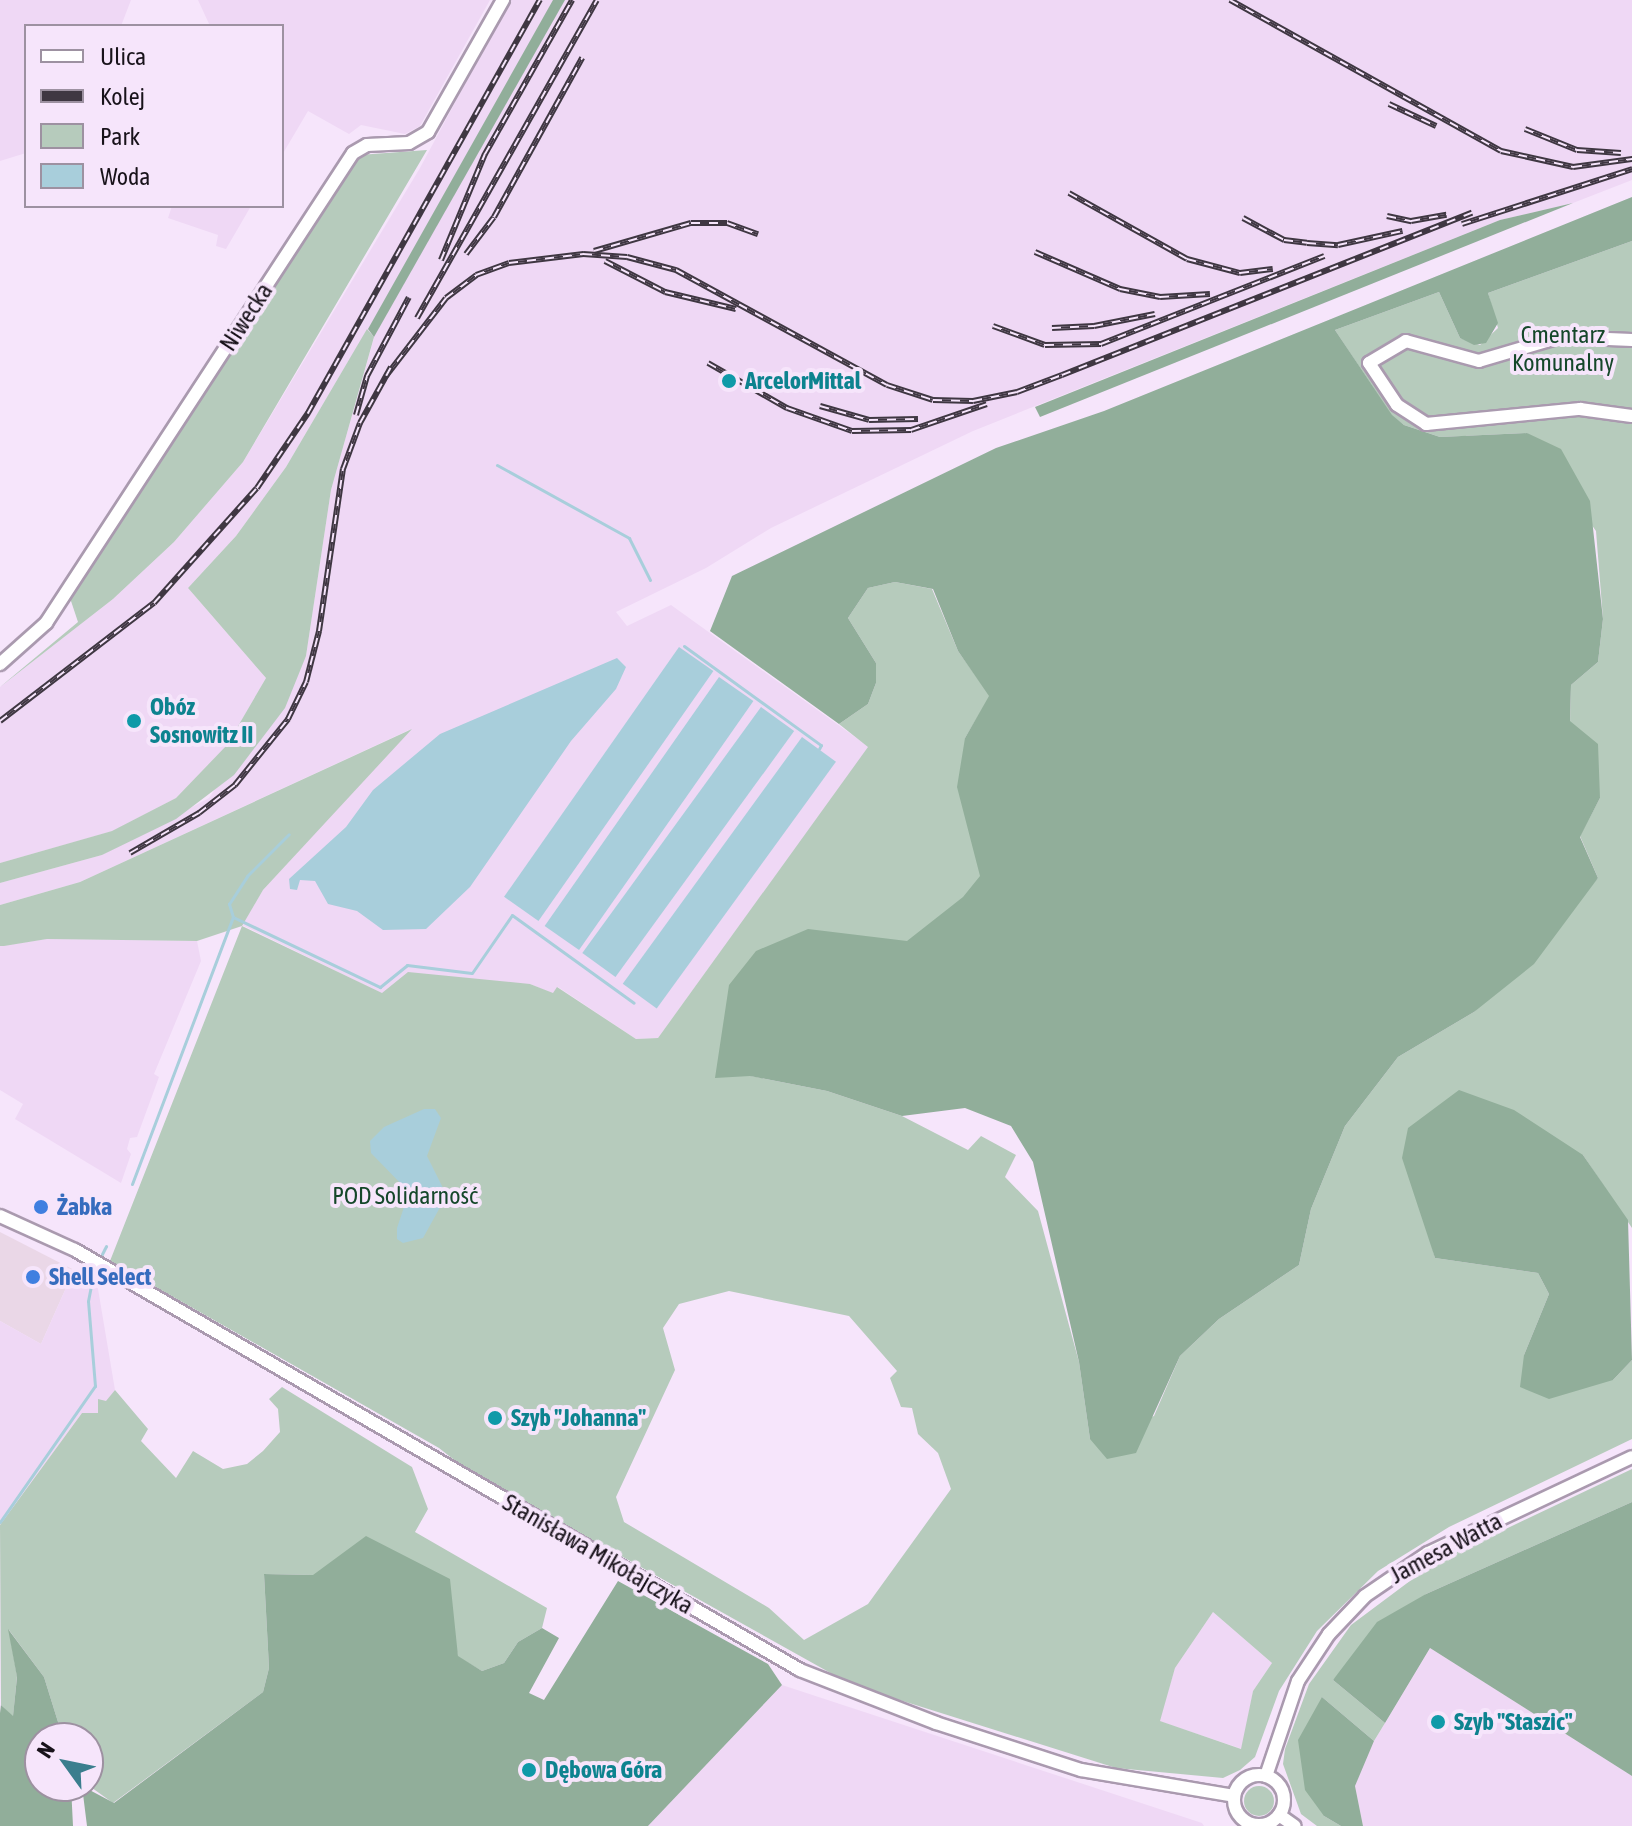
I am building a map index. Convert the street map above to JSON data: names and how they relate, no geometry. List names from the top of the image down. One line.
{"streets":{"street":["Niwecka","Jamesa Watta","Stanisława Mikołajczyka"]},"crossings":[["Jamesa Watta","Stanisława Mikołajczyka"]],"parks":["Cmentarz Komunalny","POD Solidarność"],"places":["ArcelorMittal","Obóz Sosnowitz II","Żabka","Shell Select","Szyb \"Johanna\"","Szyb \"Staszic\"","Dębowa Góra"],"legend":["Ulica","Kolej","Park","Woda"],"north":"top left"}
